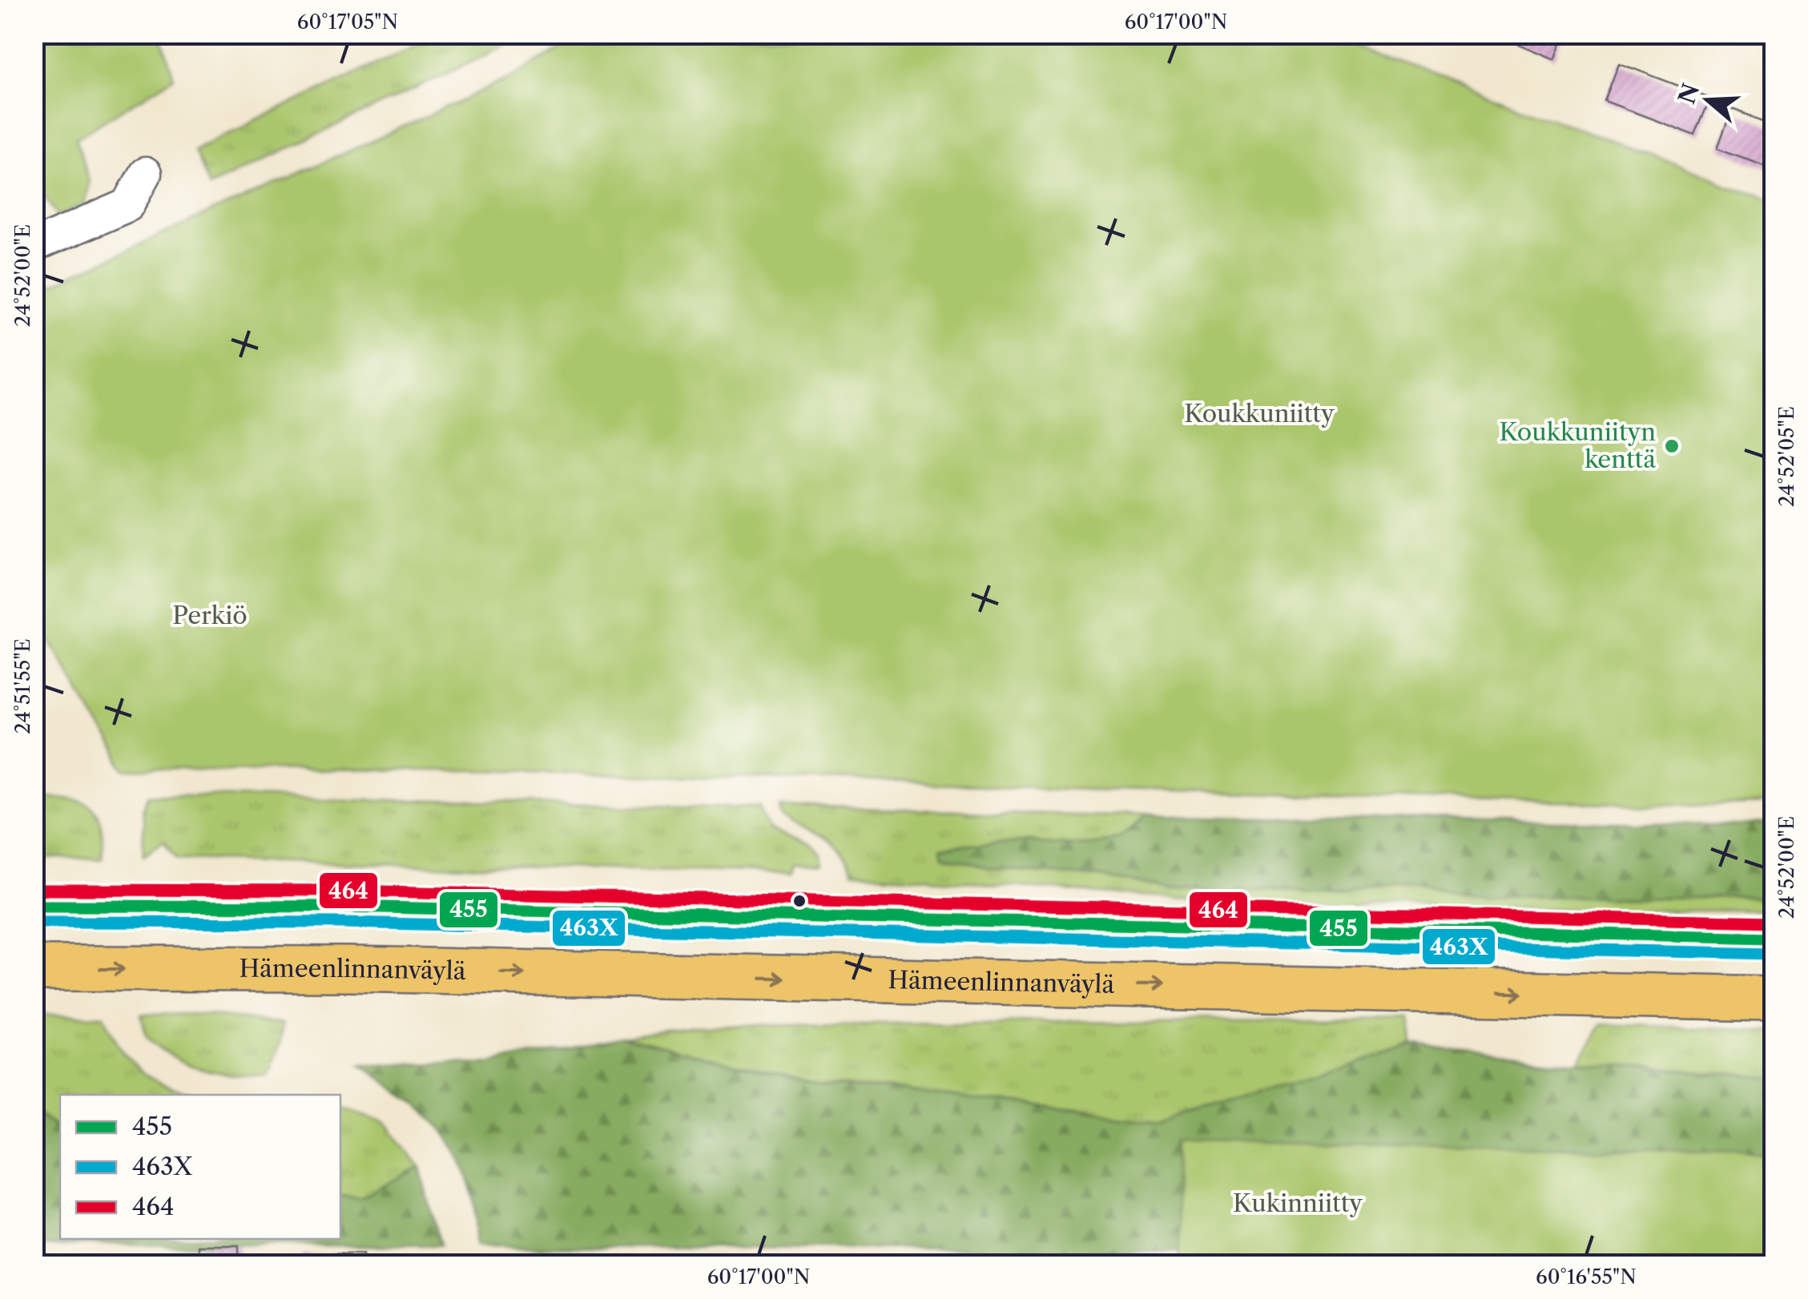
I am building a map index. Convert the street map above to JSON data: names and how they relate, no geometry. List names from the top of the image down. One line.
{"streets":{"highway":["Hämeenlinnanväylä"]},"parks":["Koukkuniitty","Perkiö","Kukinniitty"],"places":["Koukkuniityn kenttä"],"lines":["transit line 464","transit line 455","transit line 463X"],"legend":["455","463X","464"],"north":"left","coordinates":["60°17'05\"N","60°17'00\"N","24°52'00\"E","24°52'05\"E","24°51'55\"E","60°16'55\"N"]}
